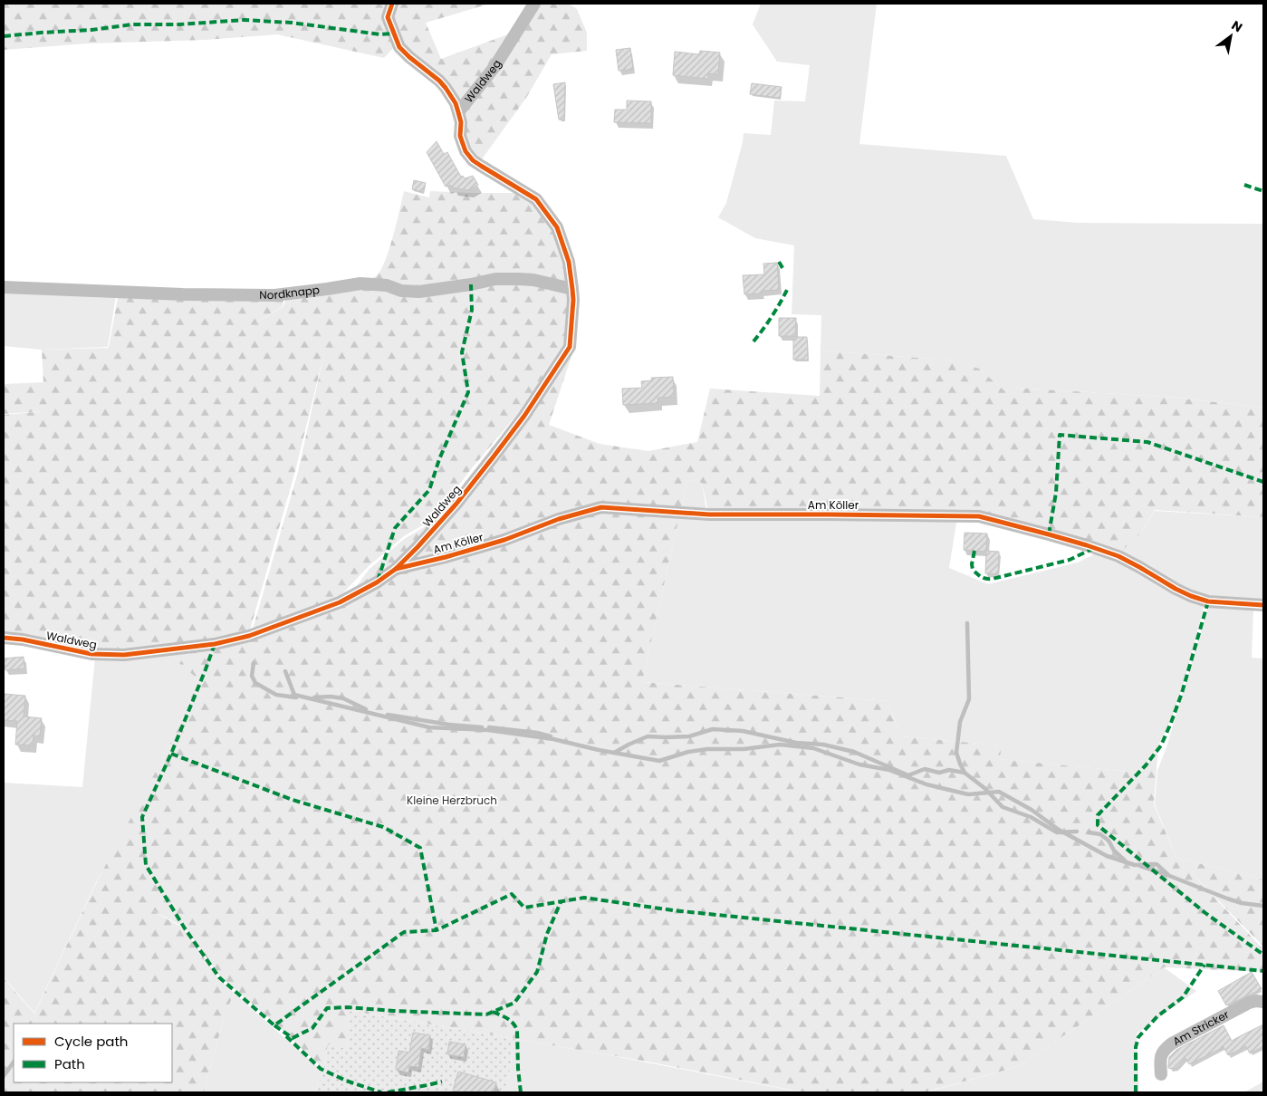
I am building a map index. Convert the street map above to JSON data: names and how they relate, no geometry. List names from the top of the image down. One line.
{"streets":{"street":["Waldweg","Nordknapp","Am Köller","Am Stricker"]},"crossings":[["Waldweg","Nordknapp"],["Waldweg","Am Köller"]],"parks":["Kleine Herzbruch"],"legend":["Cycle path","Path"],"north":"top right"}
